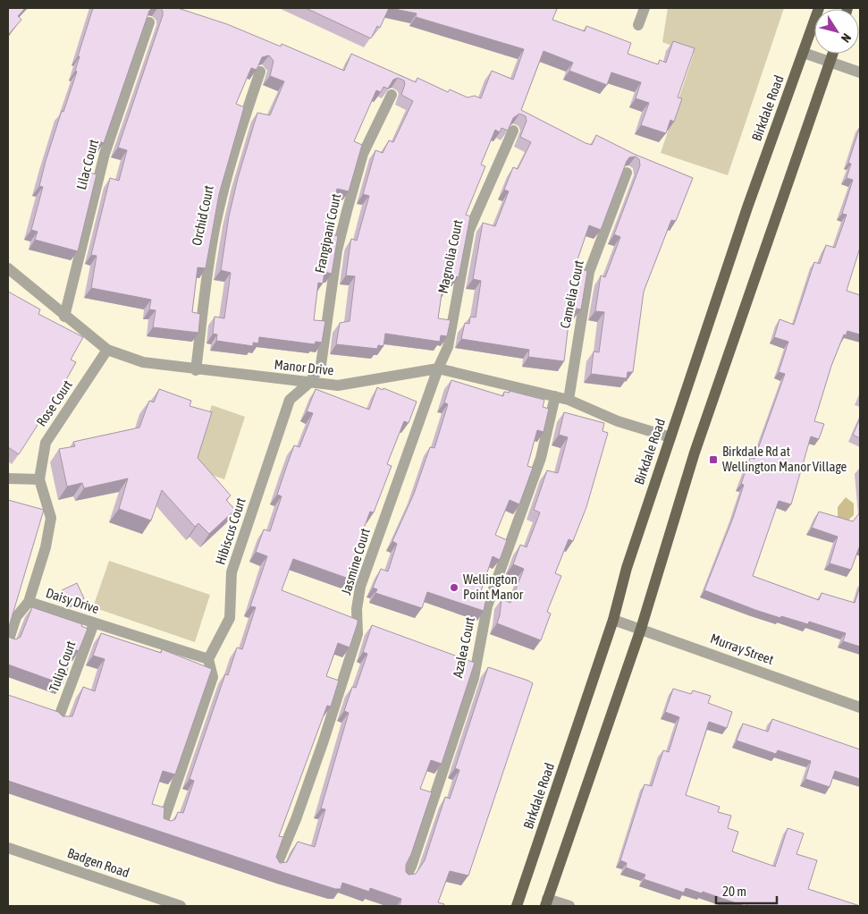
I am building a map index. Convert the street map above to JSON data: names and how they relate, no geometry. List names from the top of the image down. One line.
{"streets":{"main road":["Birkdale Road"],"street":["Lilac Court","Orchid Court","Frangipani Court","Magnolia Court","Camelia Court","Manor Drive","Rose Court","Hibiscus Court","Jasmine Court","Daisy Drive","Azalea Court","Murray Street","Tulip Court","Badgen Road"]},"crossings":[["Birkdale Road","Manor Drive"],["Birkdale Road","Murray Street"],["Lilac Court","Manor Drive"],["Orchid Court","Manor Drive"],["Frangipani Court","Manor Drive"],["Frangipani Court","Hibiscus Court"],["Magnolia Court","Manor Drive"],["Magnolia Court","Jasmine Court"],["Camelia Court","Manor Drive"],["Manor Drive","Rose Court"],["Manor Drive","Hibiscus Court"],["Manor Drive","Jasmine Court"],["Manor Drive","Azalea Court"],["Rose Court","Daisy Drive"],["Hibiscus Court","Daisy Drive"],["Daisy Drive","Tulip Court"]],"places":{"transit":["Birkdale Rd at Wellington Manor Village"],"other":["Wellington Point Manor"]},"scale_bar":"20 m","north":"bottom right"}
